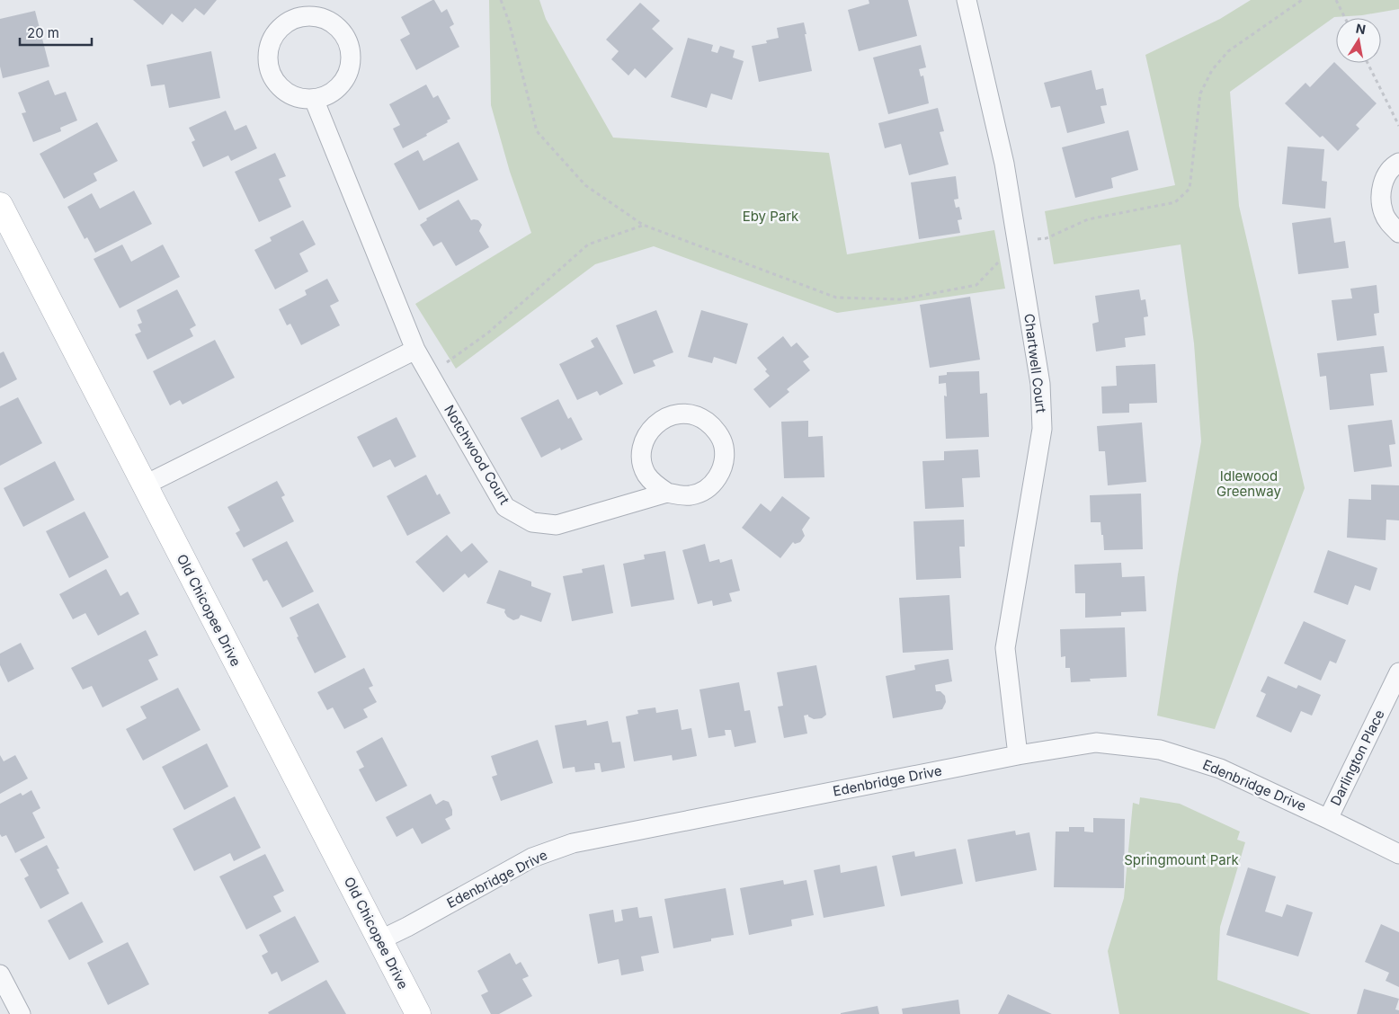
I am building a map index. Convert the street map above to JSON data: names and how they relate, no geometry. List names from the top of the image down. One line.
{"streets":{"street":["Chartwell Court","Notchwood Court","Old Chicopee Drive","Darlington Place","Edenbridge Drive"]},"crossings":[["Chartwell Court","Edenbridge Drive"],["Old Chicopee Drive","Edenbridge Drive"],["Darlington Place","Edenbridge Drive"]],"parks":["Eby Park","Idlewood Greenway","Springmount Park"],"scale_bar":"20 m","north":"top"}
